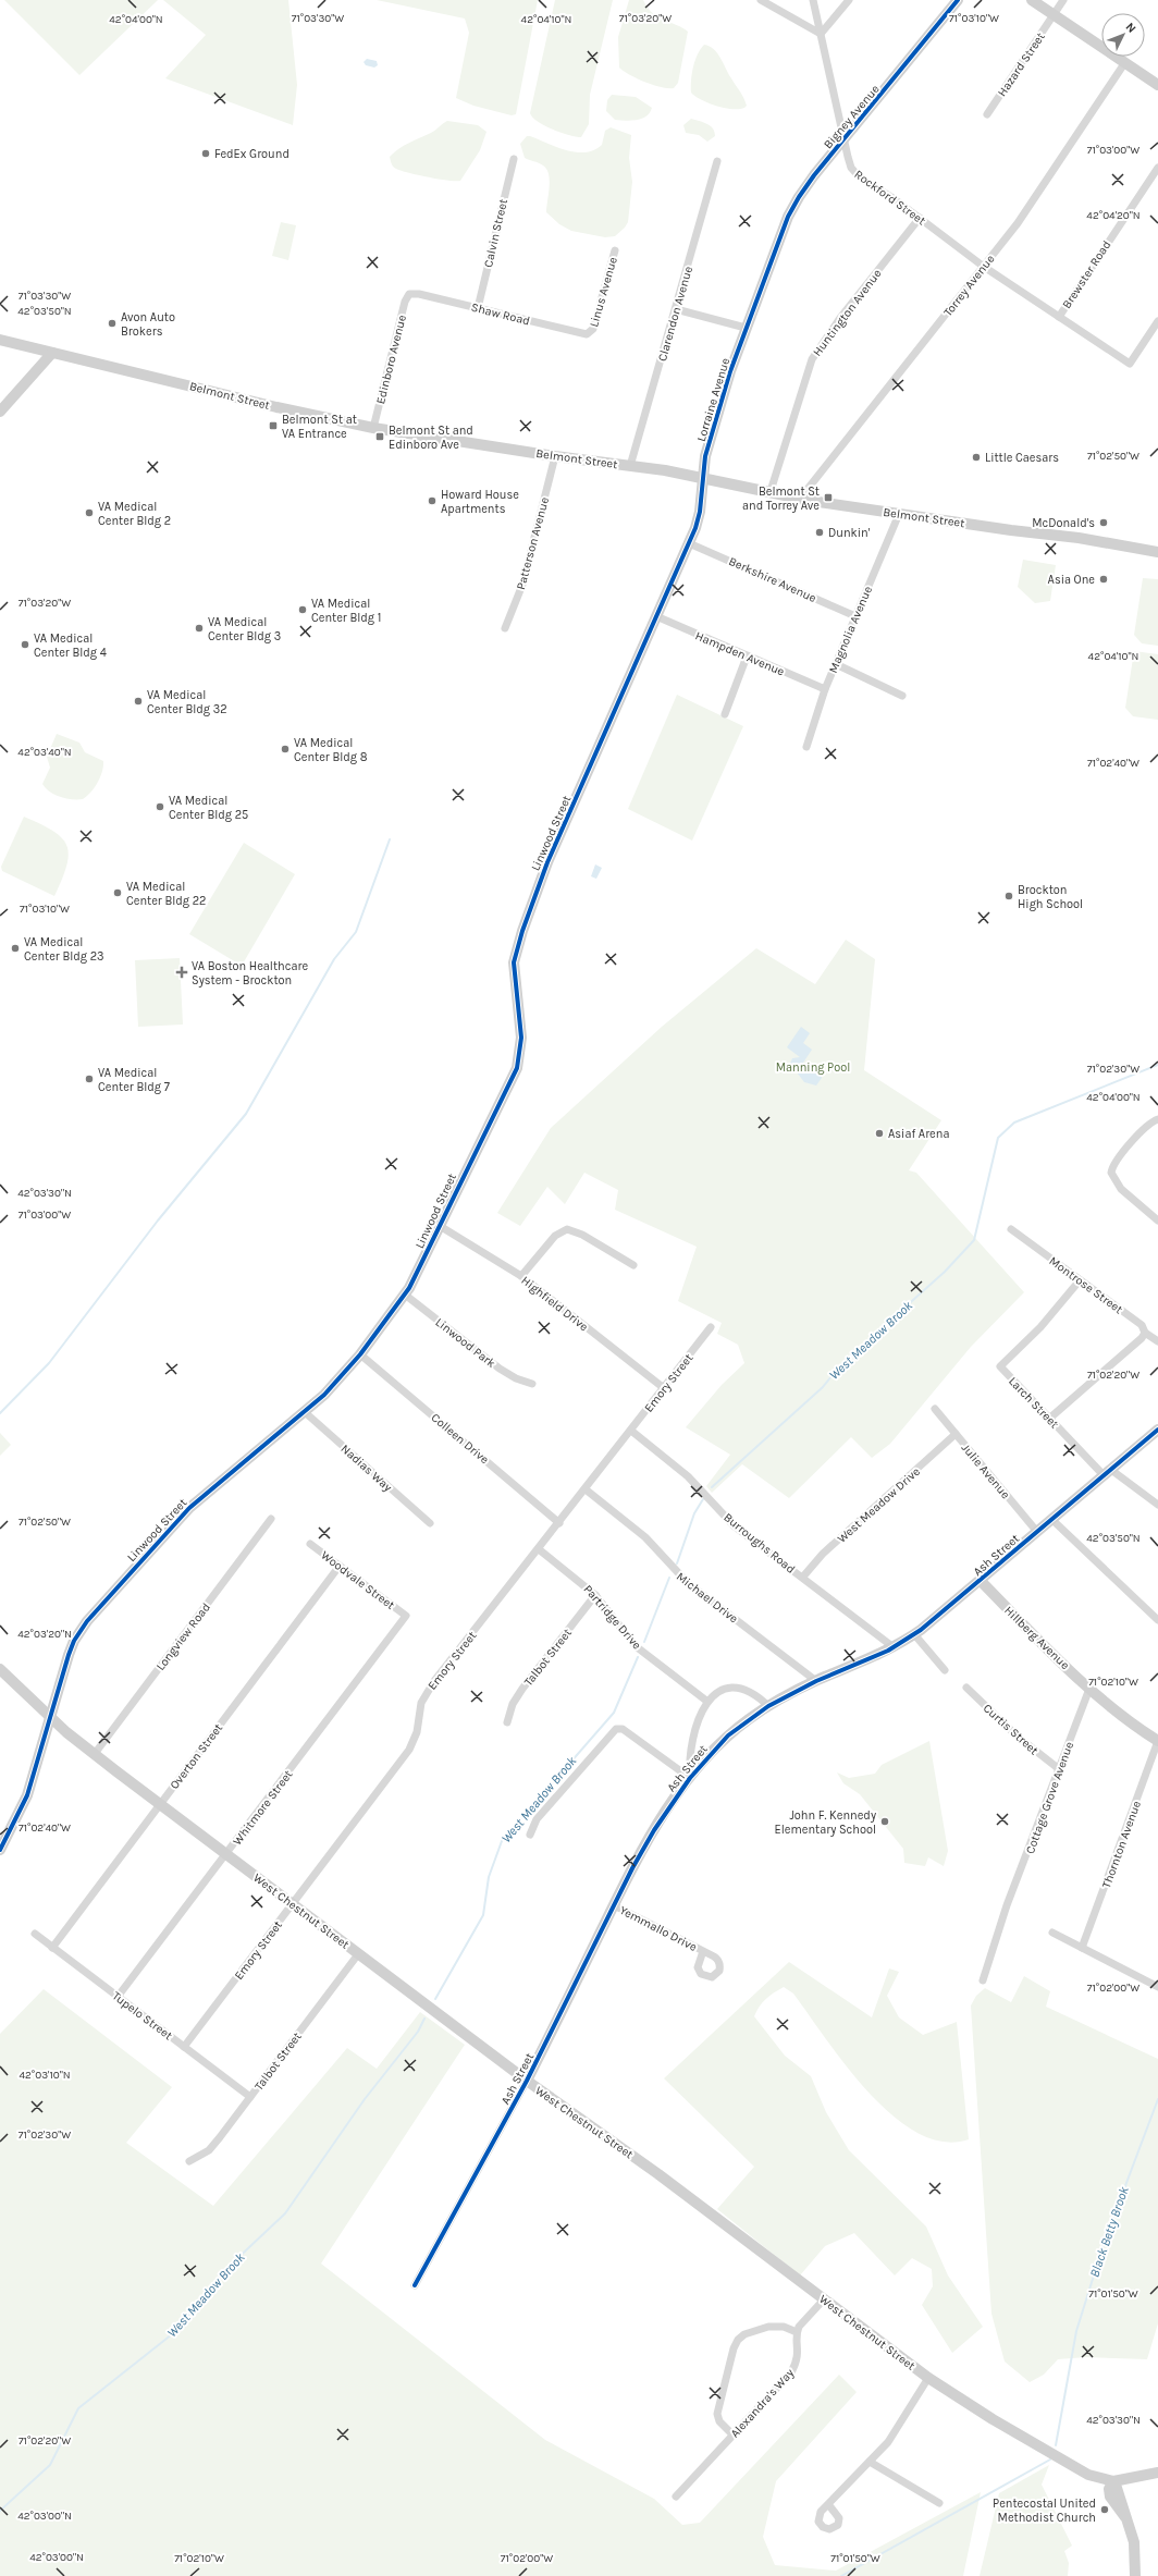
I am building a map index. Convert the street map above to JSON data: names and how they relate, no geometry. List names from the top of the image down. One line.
{"streets":{"street":["Hazard Street","Bigney Avenue","Rockford Street","Calvin Street","Brewster Road","Torrey Avenue","Linus Avenue","Huntington Avenue","Shaw Road","Clarendon Avenue","Edinboro Avenue","Belmont Street","Lorraine Avenue","Patterson Avenue","Berkshire Avenue","Magnolia Avenue","Hampden Avenue","Linwood Street","Montrose Street","Highfield Drive","Linwood Park","Emory Street","Larch Street","Colleen Drive","Nadias Way","Julie Avenue","West Meadow Drive","Burroughs Road","Ash Street","Woodvale Street","Michael Drive","Partridge Drive","Longview Road","Hillberg Avenue","Talbot Street","Curtis Street","Overton Street","Cottage Grove Avenue","Whitmore Street","Thornton Avenue","West Chestnut Street","Yemmallo Drive","Tupelo Street","Alexandra's Way"]},"crossings":[["Bigney Avenue","Rockford Street"],["Bigney Avenue","Lorraine Avenue"],["Rockford Street","Brewster Road"],["Rockford Street","Torrey Avenue"],["Rockford Street","Huntington Avenue"],["Calvin Street","Shaw Road"],["Torrey Avenue","Belmont Street"],["Linus Avenue","Shaw Road"],["Huntington Avenue","Belmont Street"],["Shaw Road","Edinboro Avenue"],["Clarendon Avenue","Belmont Street"],["Edinboro Avenue","Belmont Street"],["Belmont Street","Lorraine Avenue"],["Belmont Street","Patterson Avenue"],["Belmont Street","Magnolia Avenue"],["Belmont Street","Linwood Street"],["Lorraine Avenue","Linwood Street"],["Berkshire Avenue","Magnolia Avenue"],["Berkshire Avenue","Linwood Street"],["Magnolia Avenue","Hampden Avenue"],["Hampden Avenue","Linwood Street"],["Linwood Street","Highfield Drive"],["Linwood Street","Linwood Park"],["Linwood Street","Colleen Drive"],["Linwood Street","Nadias Way"],["Linwood Street","West Chestnut Street"],["Montrose Street","Larch Street"],["Highfield Drive","Emory Street"],["Emory Street","Colleen Drive"],["Emory Street","Burroughs Road"],["Emory Street","Michael Drive"],["Emory Street","Partridge Drive"],["Emory Street","West Chestnut Street"],["Emory Street","Tupelo Street"],["Larch Street","Ash Street"],["Julie Avenue","West Meadow Drive"],["Julie Avenue","Ash Street"],["West Meadow Drive","Burroughs Road"],["Burroughs Road","Ash Street"],["Ash Street","Michael Drive"],["Ash Street","Hillberg Avenue"],["Ash Street","West Chestnut Street"],["Ash Street","Yemmallo Drive"],["Woodvale Street","Overton Street"],["Woodvale Street","Whitmore Street"],["Partridge Drive","Talbot Street"],["Longview Road","West Chestnut Street"],["Hillberg Avenue","Cottage Grove Avenue"],["Hillberg Avenue","Thornton Avenue"],["Talbot Street","West Chestnut Street"],["Talbot Street","Tupelo Street"],["Curtis Street","Cottage Grove Avenue"],["Overton Street","West Chestnut Street"],["Overton Street","Tupelo Street"],["Whitmore Street","West Chestnut Street"],["Whitmore Street","Tupelo Street"]],"water":["West Meadow Brook","Black Betty Brook"],"parks":["Manning Pool"],"places":{"other":["FedEx Ground","Avon Auto Brokers","Little Caesars","Howard House Apartments","VA Medical Center Bldg 2","McDonald's","Dunkin'","Asia One","VA Medical Center Bldg 1","VA Medical Center Bldg 3","VA Medical Center Bldg 4","VA Medical Center Bldg 32","VA Medical Center Bldg 8","VA Medical Center Bldg 25","VA Medical Center Bldg 22","Brockton High School","VA Medical Center Bldg 23","VA Medical Center Bldg 7","Asiaf Arena","John F. Kennedy Elementary School","Pentecostal United Methodist Church"],"transit":["Belmont St at VA Entrance","Belmont St and Edinboro Ave","Belmont St and Torrey Ave"],"health":["VA Boston Healthcare System - Brockton"]},"north":"top right","coordinates":["71°03'30\"W","71°03'20\"W","71°03'10\"W","42°04'00\"N","42°04'10\"N","71°03'00\"W","42°04'20\"N","42°03'50\"N","71°02'50\"W","42°03'40\"N","71°02'40\"W","71°02'30\"W","42°03'30\"N","71°02'20\"W","42°03'20\"N","71°02'10\"W","71°02'00\"W","42°03'10\"N","71°01'50\"W","42°03'00\"N"]}
